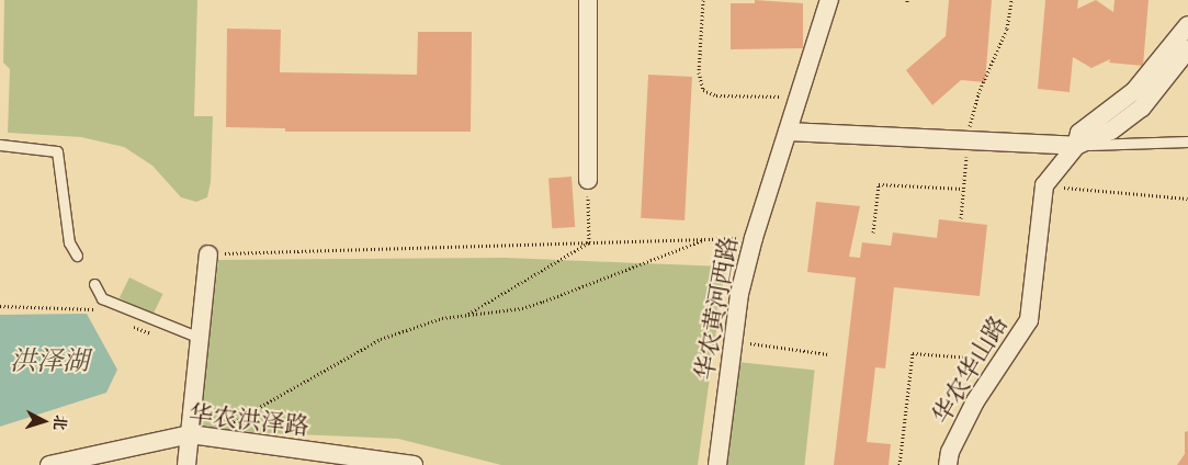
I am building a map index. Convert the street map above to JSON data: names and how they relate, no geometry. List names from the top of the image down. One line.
{"streets":{"street":["华农黄河西路","华农华山路","华农洪泽路"]},"water":["洪泽湖"],"north":"right"}
